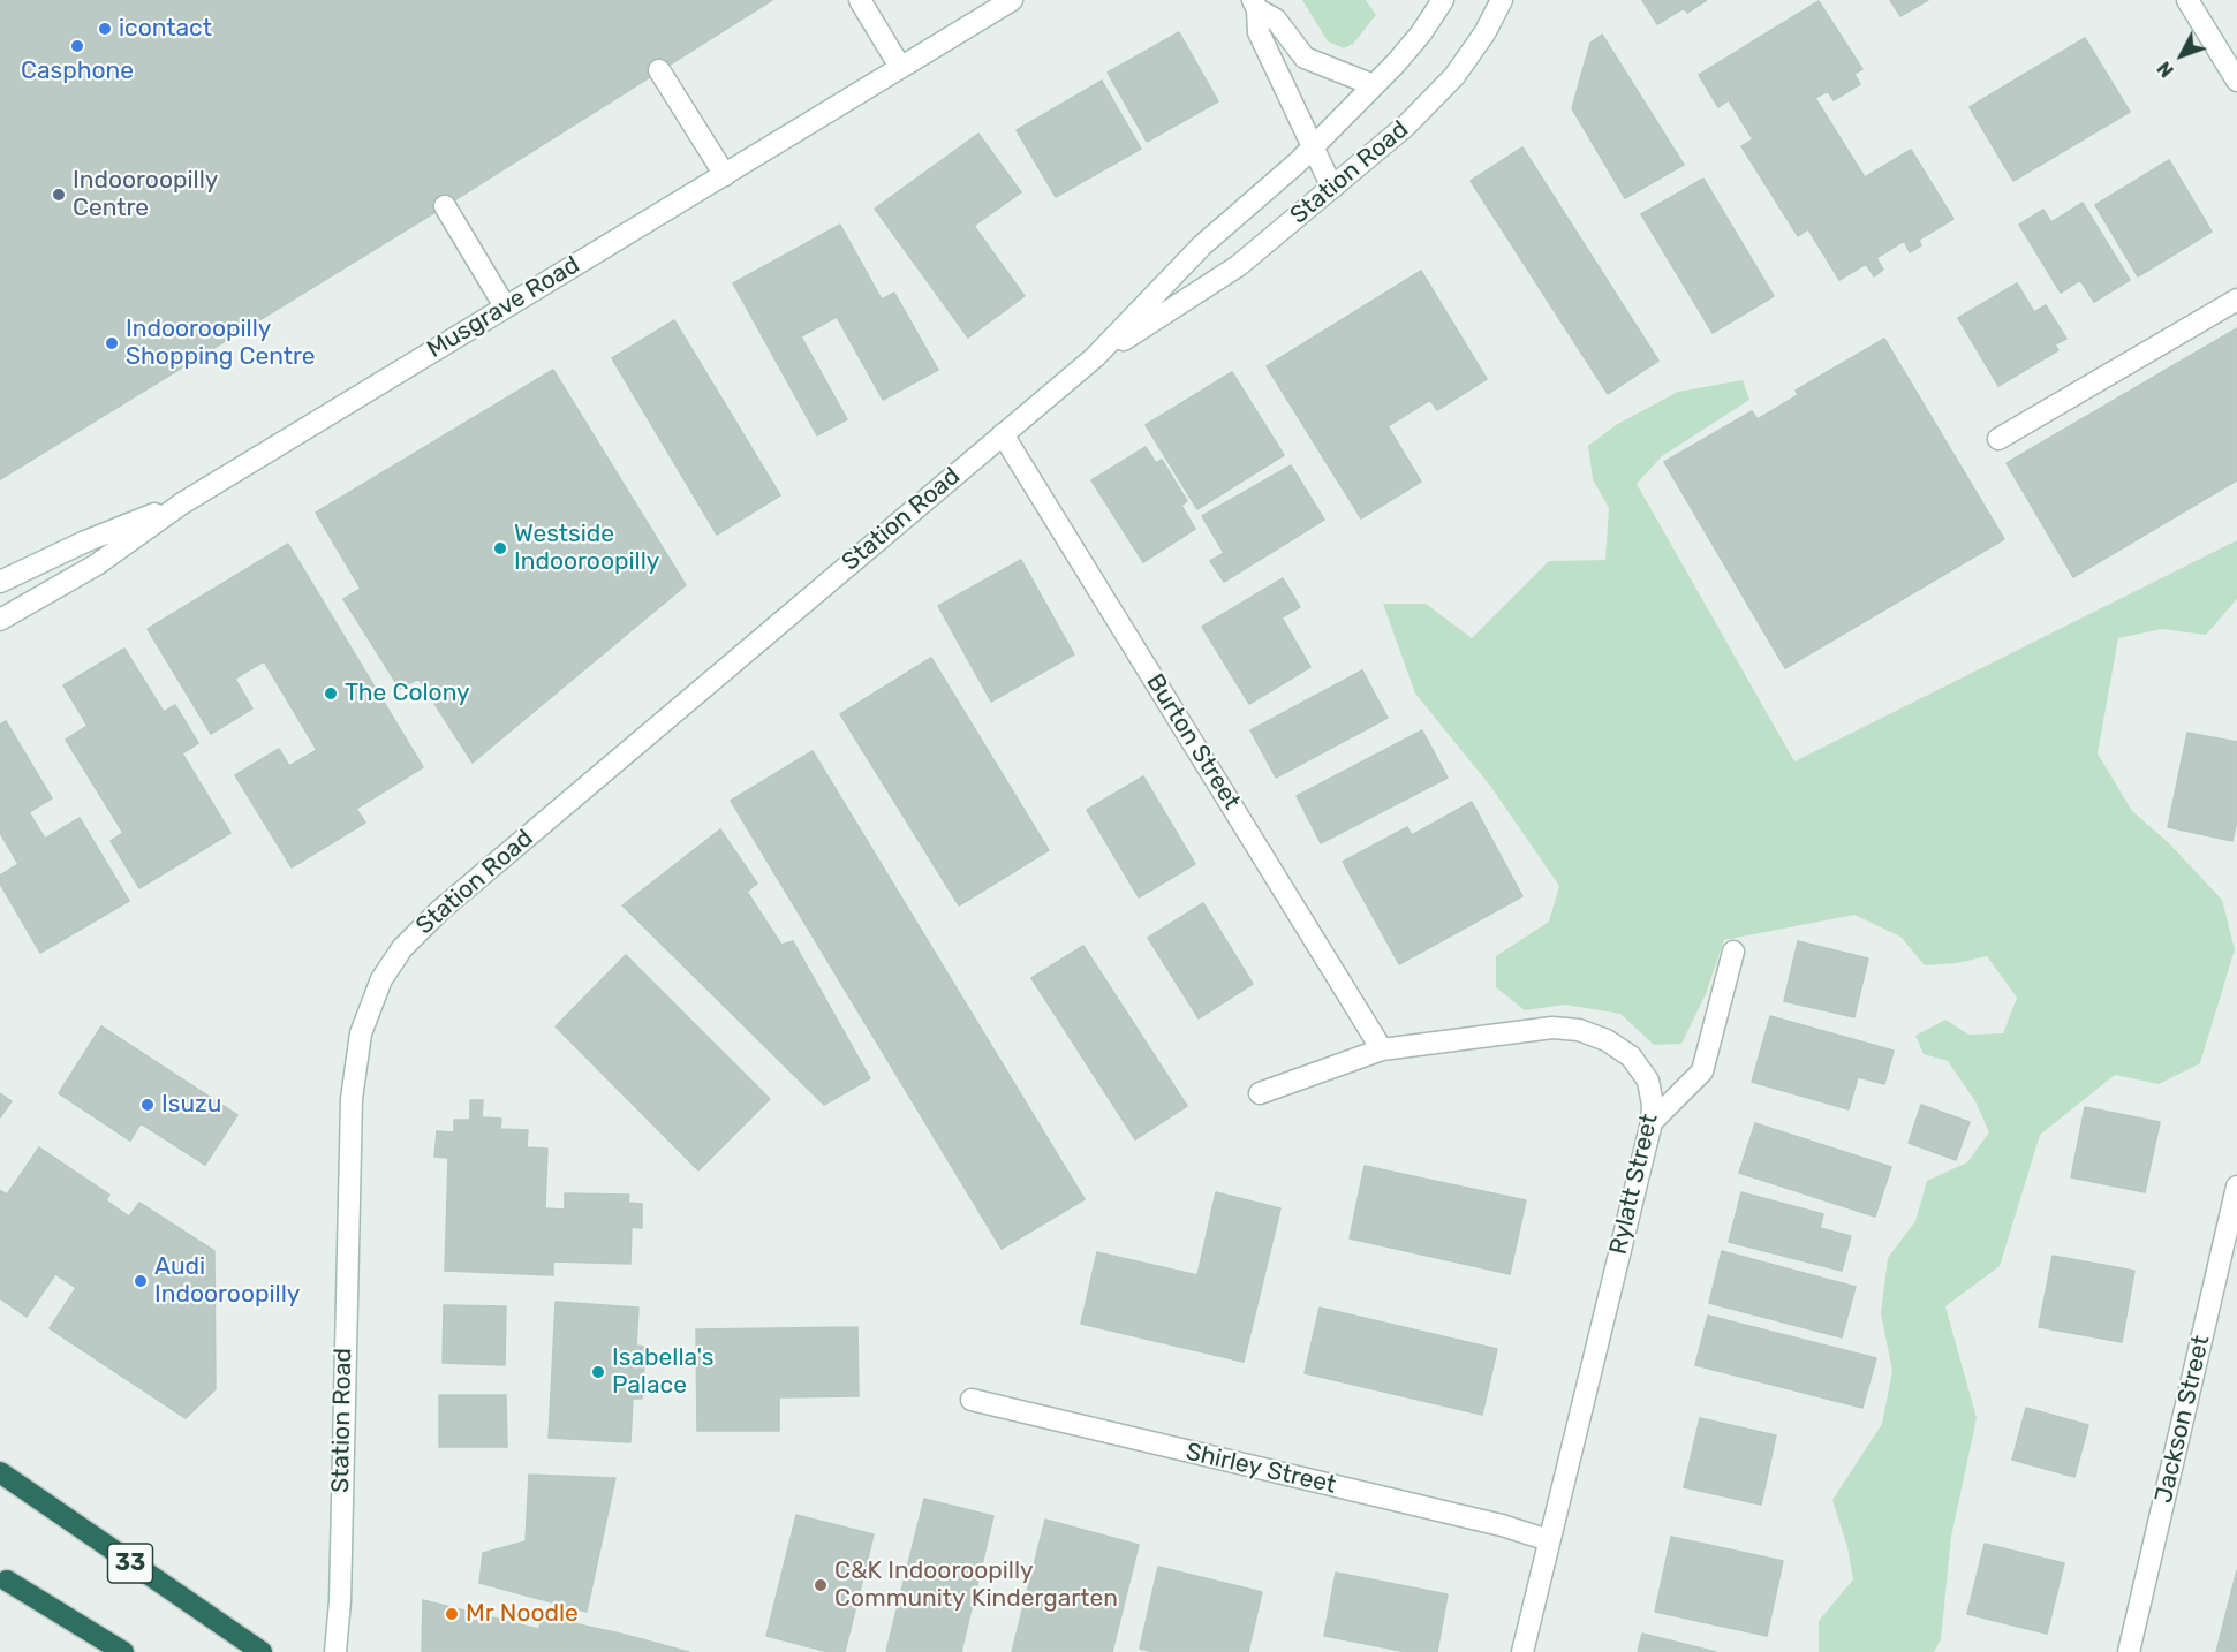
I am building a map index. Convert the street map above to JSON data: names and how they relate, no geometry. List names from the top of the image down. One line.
{"streets":{"highway":["33"],"street":["Station Road","Musgrave Road","Burton Street","Rylatt Street","Jackson Street","Shirley Street"]},"crossings":[["Station Road","Burton Street"],["Burton Street","Rylatt Street"],["Rylatt Street","Shirley Street"]],"places":["icontact","Casphone","Indooroopilly Centre","Indooroopilly Shopping Centre","Westside Indooroopilly","The Colony","Isuzu","Audi Indooroopilly","Isabella's Palace","C&K Indooroopilly Community Kindergarten","Mr Noodle"],"north":"bottom left"}
